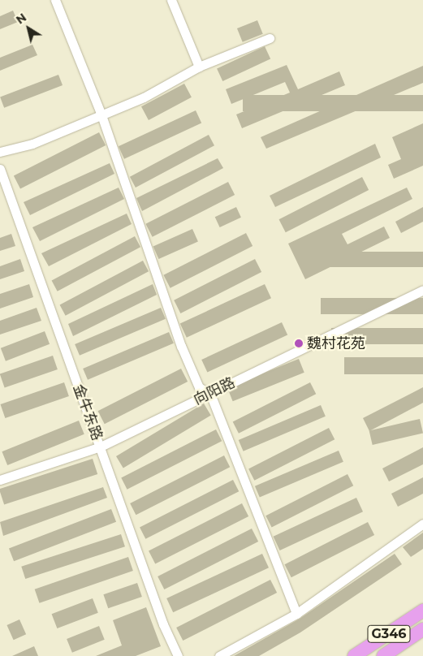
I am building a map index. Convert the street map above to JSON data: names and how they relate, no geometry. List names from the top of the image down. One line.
{"streets":{"highway":["G346"],"street":["向阳路","金牛东路"]},"crossings":[["向阳路","金牛东路"]],"places":["魏村花苑"],"north":"top left"}
